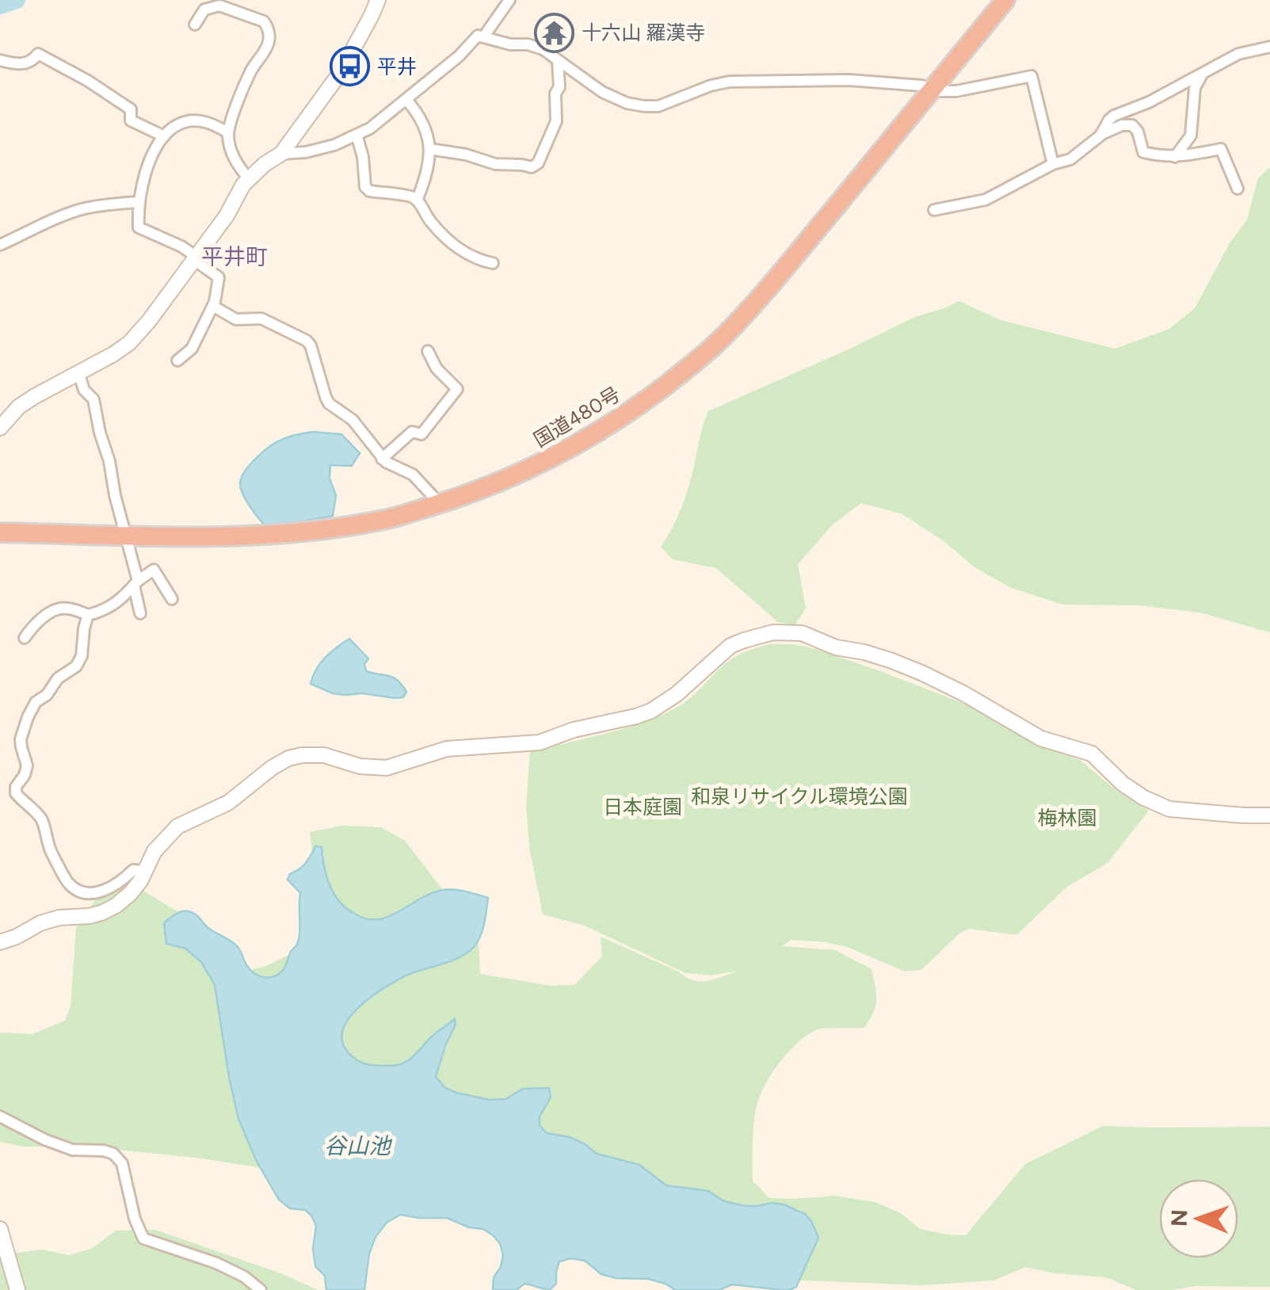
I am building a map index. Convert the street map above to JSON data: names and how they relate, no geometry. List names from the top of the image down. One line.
{"streets":{"highway":["国道480号"]},"districts":["平井町"],"water":["谷山池"],"parks":["和泉リサイクル環境公園","日本庭園","梅林園"],"places":{"temple":["十六山 羅漢寺"],"bus stop":["平井"]},"north":"left"}
